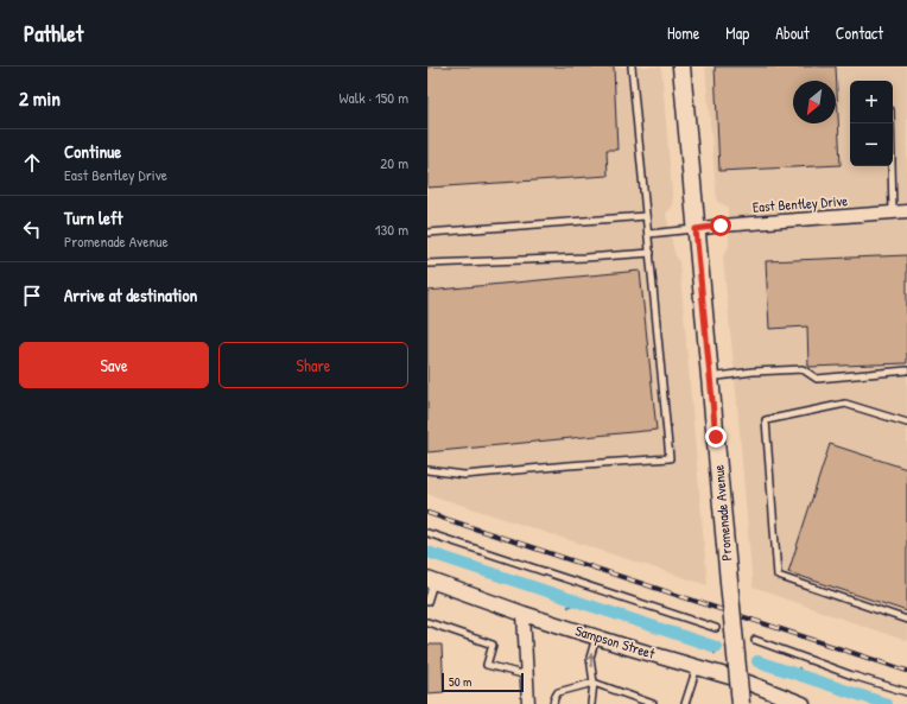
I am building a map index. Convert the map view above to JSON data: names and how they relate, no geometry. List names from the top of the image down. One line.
{"streets":{"main road":["Promenade Avenue"],"street":["East Bentley Drive","Sampson Street"]},"crossings":[["East Bentley Drive","Promenade Avenue"]],"scale_bar":"50 m","north":"bottom left","page":{"header":"Pathlet","nav":["Home","Map","About","Contact"],"heading":["2 min","Walk · 150 m"],"map_buttons":["+","−"],"list":[["Continue","East Bentley Drive","20 m"],["Turn left","Promenade Avenue","130 m"],"Arrive at destination"],"buttons":["Save","Share"],"scale":"50 m"}}
